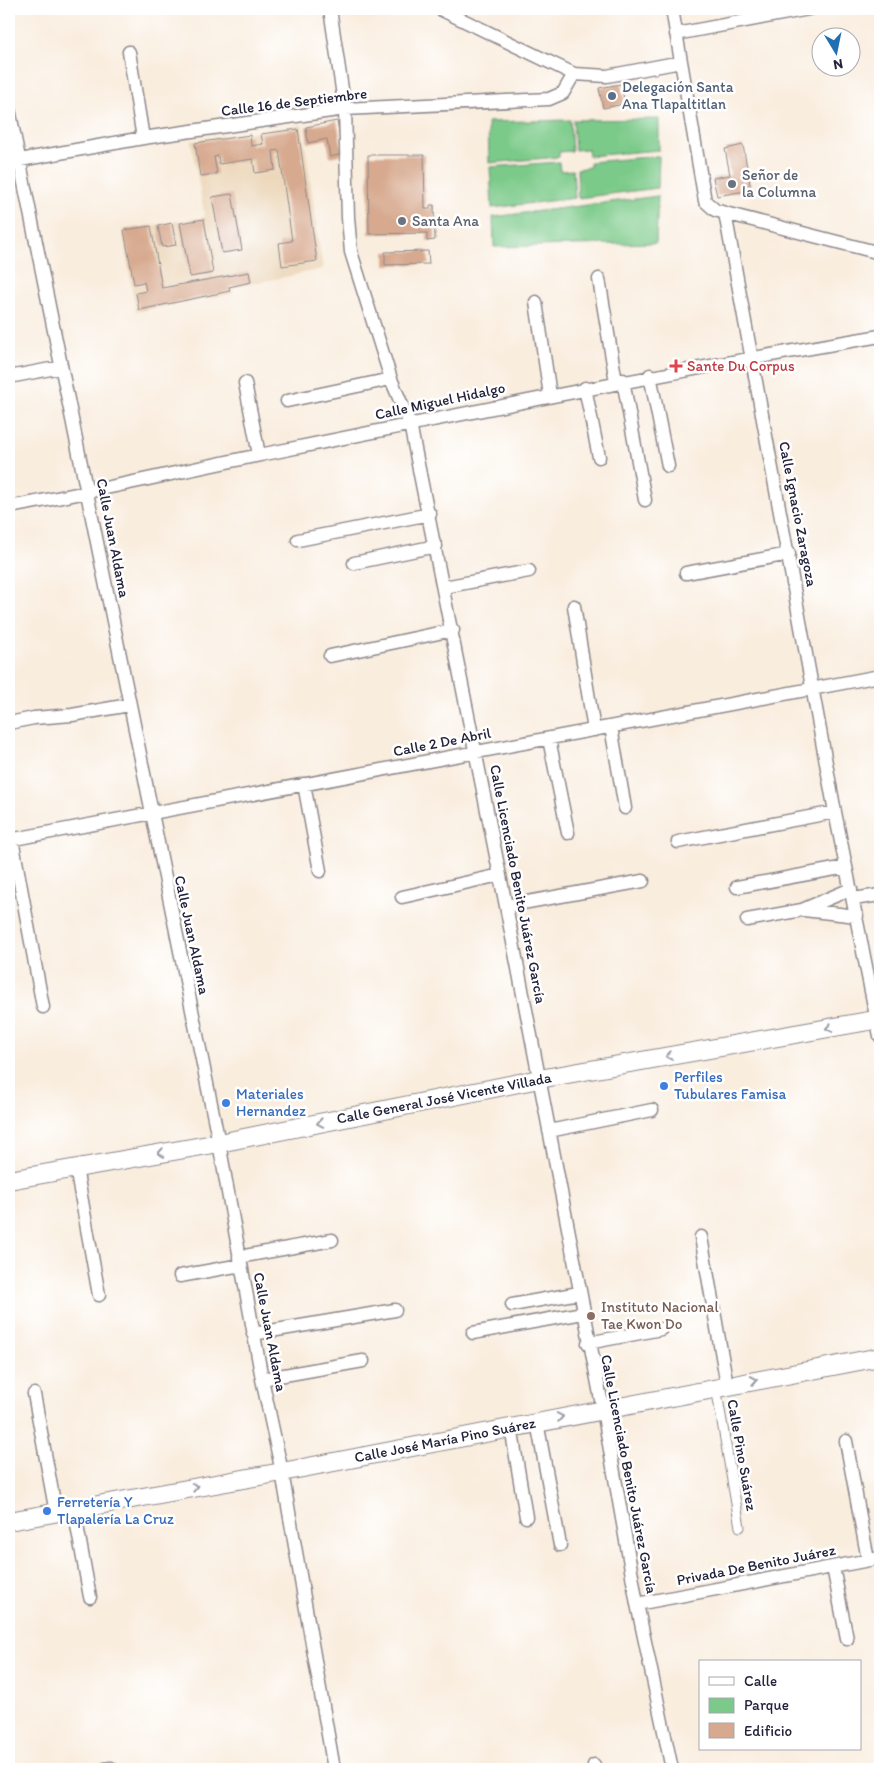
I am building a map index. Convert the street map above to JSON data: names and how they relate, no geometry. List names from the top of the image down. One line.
{"streets":{"main road":["Calle General José Vicente Villada","Calle José María Pino Suárez"],"street":["Calle 16 de Septiembre","Calle Miguel Hidalgo","Calle Ignacio Zaragoza","Calle Juan Aldama","Calle 2 De Abril","Calle Licenciado Benito Juárez García","Calle Pino Suárez","Privada De Benito Juárez"]},"crossings":[["Calle 16 de Septiembre","Calle Juan Aldama"],["Calle 16 de Septiembre","Calle Licenciado Benito Juárez García"],["Calle Miguel Hidalgo","Calle Ignacio Zaragoza"],["Calle Miguel Hidalgo","Calle Juan Aldama"],["Calle Miguel Hidalgo","Calle Licenciado Benito Juárez García"],["Calle Ignacio Zaragoza","Calle 2 De Abril"],["Calle Ignacio Zaragoza","Calle General José Vicente Villada"],["Calle Juan Aldama","Calle 2 De Abril"],["Calle Juan Aldama","Calle General José Vicente Villada"],["Calle Juan Aldama","Calle José María Pino Suárez"],["Calle 2 De Abril","Calle Licenciado Benito Juárez García"],["Calle Licenciado Benito Juárez García","Calle General José Vicente Villada"],["Calle Licenciado Benito Juárez García","Calle José María Pino Suárez"],["Calle Licenciado Benito Juárez García","Privada De Benito Juárez"],["Calle José María Pino Suárez","Calle Pino Suárez"]],"one_way":["Calle General José Vicente Villada","Calle José María Pino Suárez"],"places":{"other":["Delegación Santa Ana Tlapaltitlan","Señor de la Columna","Santa Ana","Perfiles Tubulares Famisa","Materiales Hernandez","Instituto Nacional Tae Kwon Do","Ferretería Y Tlapalería La Cruz"],"health":["Sante Du Corpus"]},"legend":["Calle","Parque","Edificio"],"north":"bottom"}
